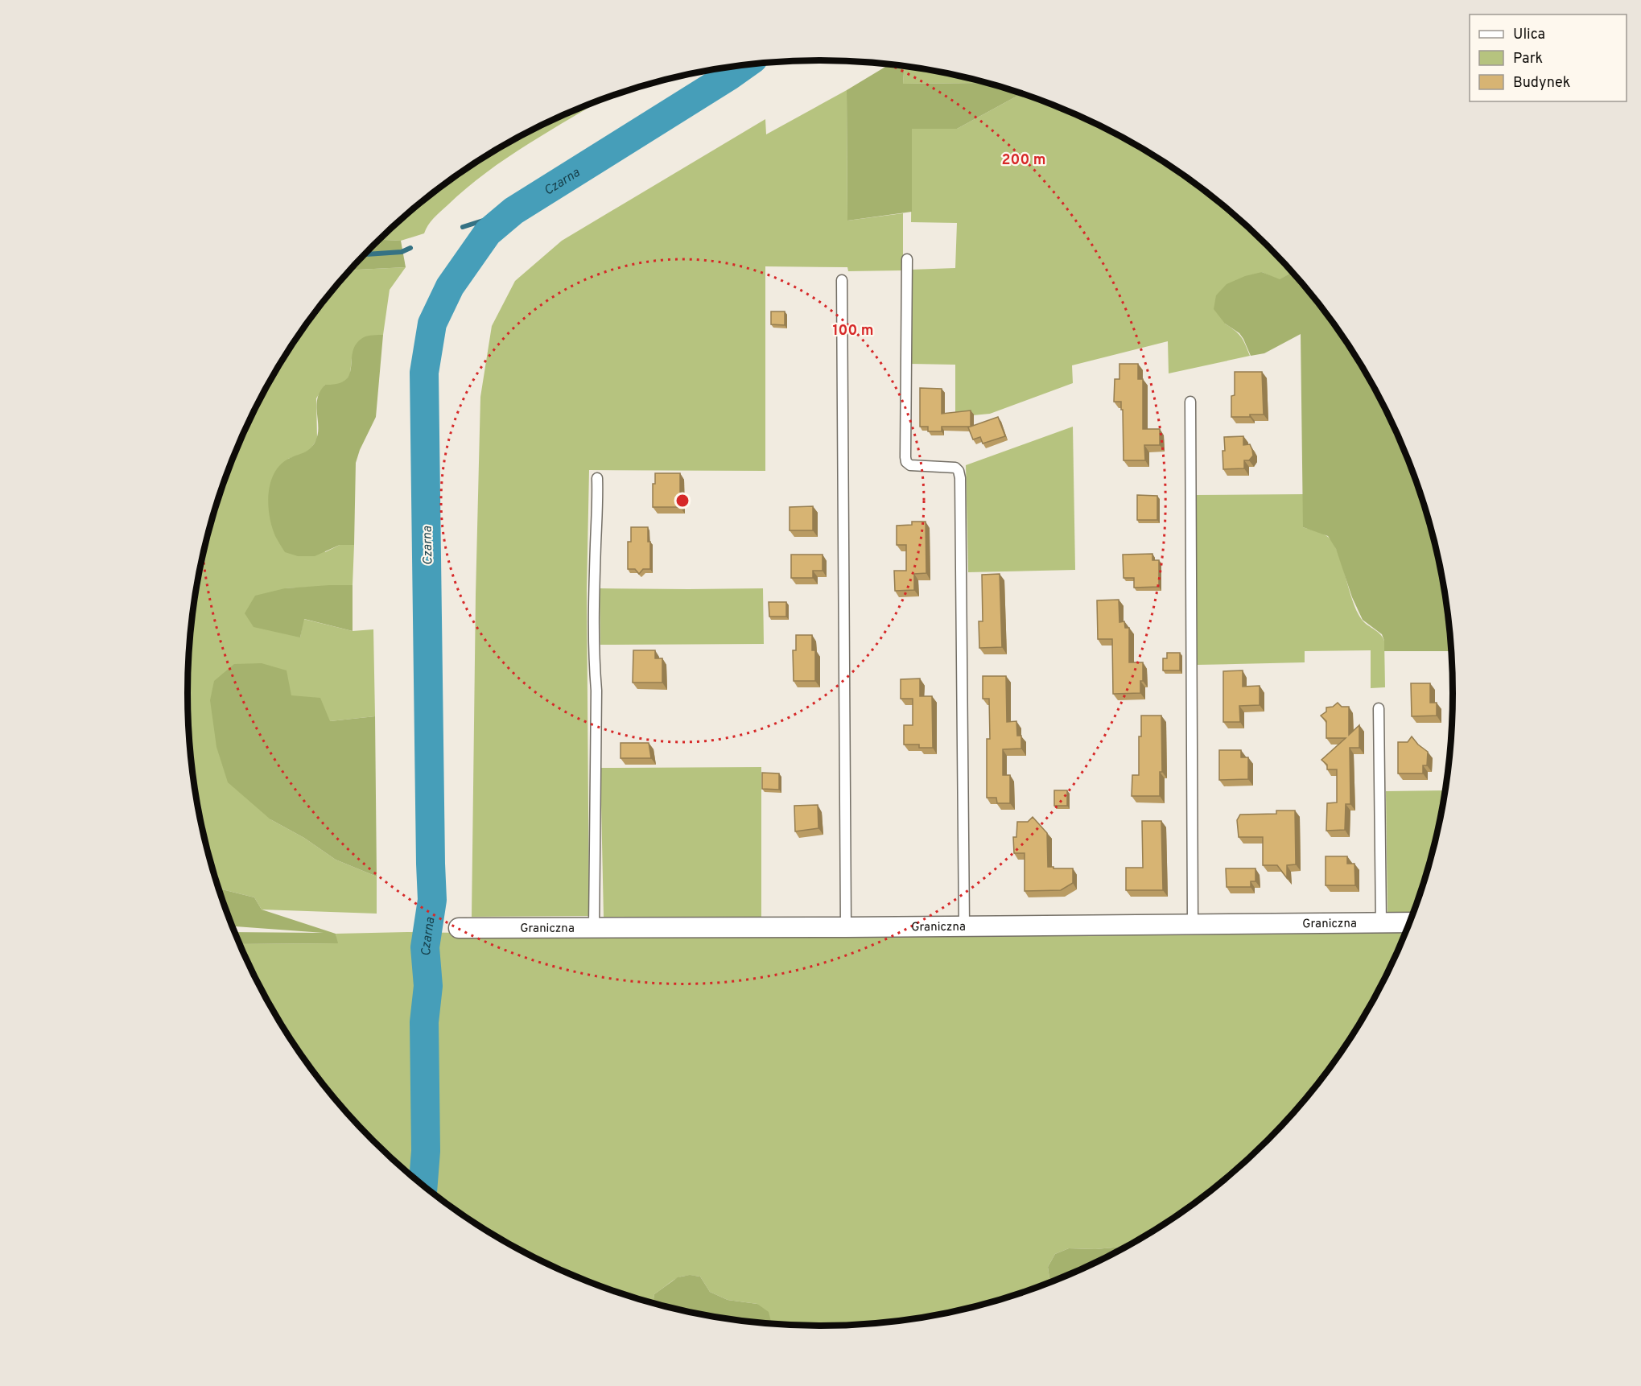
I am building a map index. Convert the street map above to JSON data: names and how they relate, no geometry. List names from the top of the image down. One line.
{"streets":{"street":["Graniczna"]},"water":["Czarna"],"legend":["Ulica","Park","Budynek"],"rings":["200 m","100 m"]}
